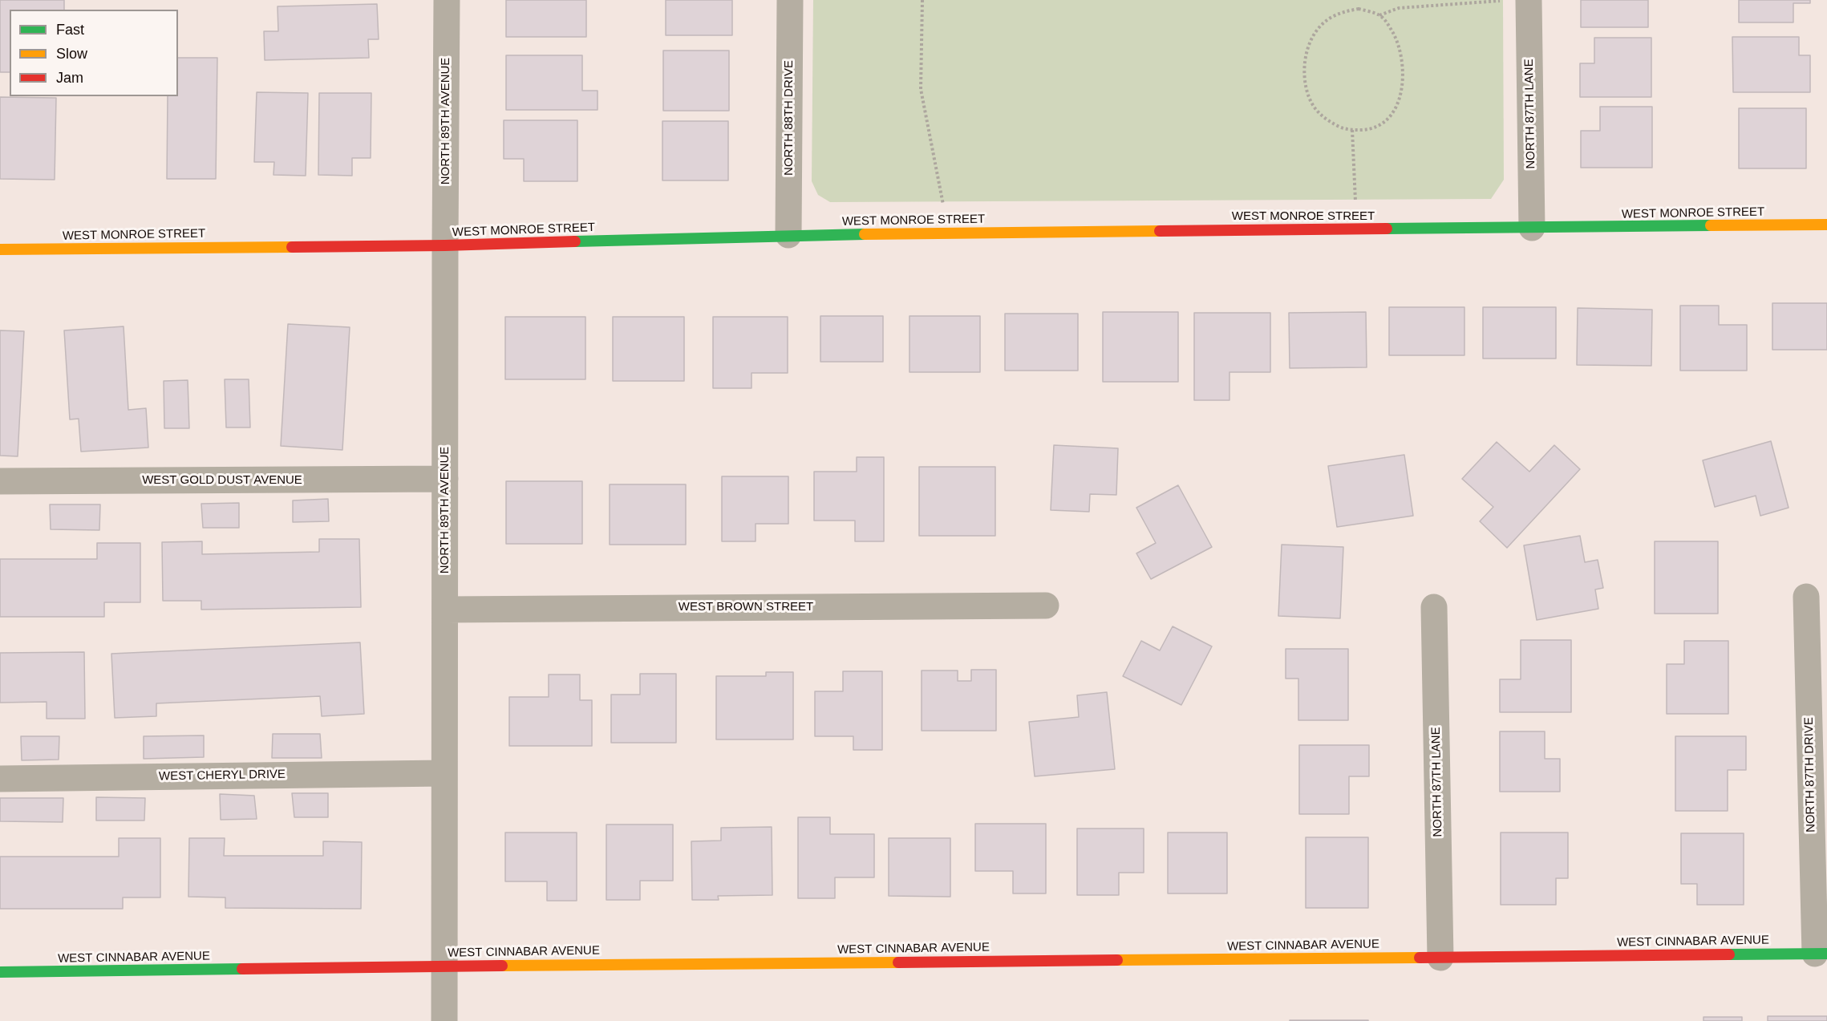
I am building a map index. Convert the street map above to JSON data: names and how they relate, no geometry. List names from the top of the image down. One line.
{"streets":{"street":["NORTH 87TH LANE","NORTH 88TH DRIVE","NORTH 89TH AVENUE","WEST MONROE STREET","WEST GOLD DUST AVENUE","WEST BROWN STREET","NORTH 87TH DRIVE","WEST CHERYL DRIVE","WEST CINNABAR AVENUE"]},"crossings":[["NORTH 87TH LANE","WEST MONROE STREET"],["NORTH 87TH LANE","WEST CINNABAR AVENUE"],["NORTH 88TH DRIVE","WEST MONROE STREET"],["NORTH 89TH AVENUE","WEST MONROE STREET"],["NORTH 89TH AVENUE","WEST GOLD DUST AVENUE"],["NORTH 89TH AVENUE","WEST BROWN STREET"],["NORTH 89TH AVENUE","WEST CHERYL DRIVE"],["NORTH 89TH AVENUE","WEST CINNABAR AVENUE"],["NORTH 87TH DRIVE","WEST CINNABAR AVENUE"]],"legend":["Fast","Slow","Jam"]}
